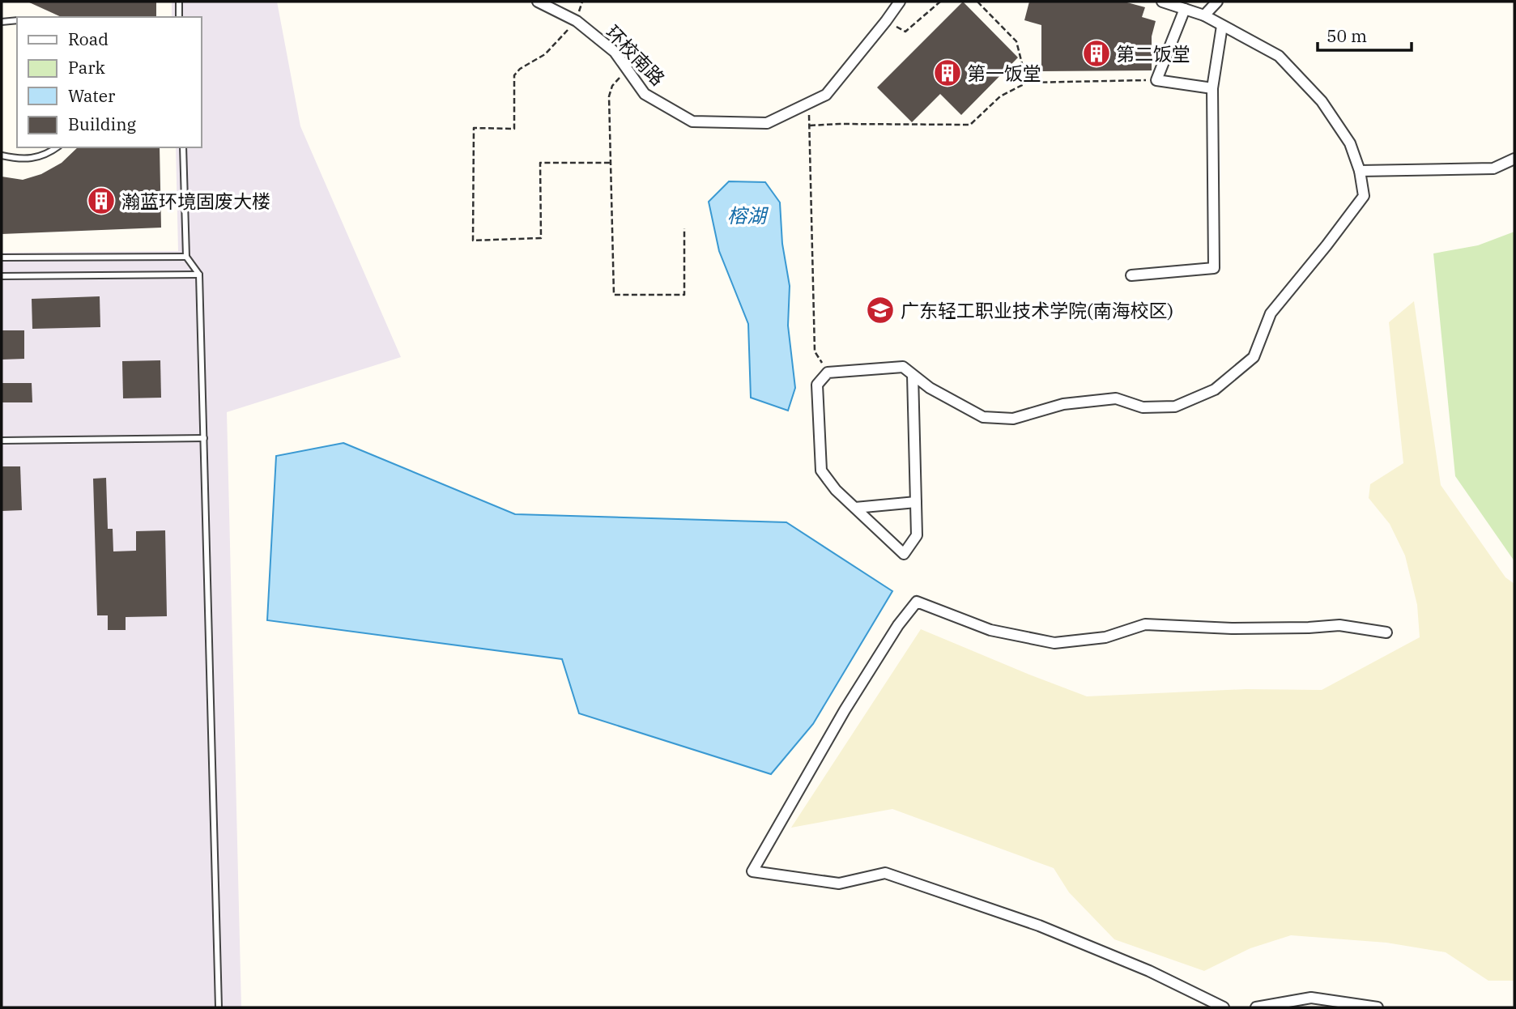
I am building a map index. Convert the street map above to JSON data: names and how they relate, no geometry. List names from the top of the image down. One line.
{"streets":{"street":["环校南路"]},"water":["榕湖"],"places":{"building":["第二饭堂","第一饭堂","瀚蓝环境固废大楼"],"school or university":["广东轻工职业技术学院(南海校区)"]},"legend":["Road","Park","Water","Building"],"scale_bar":"50 m"}
